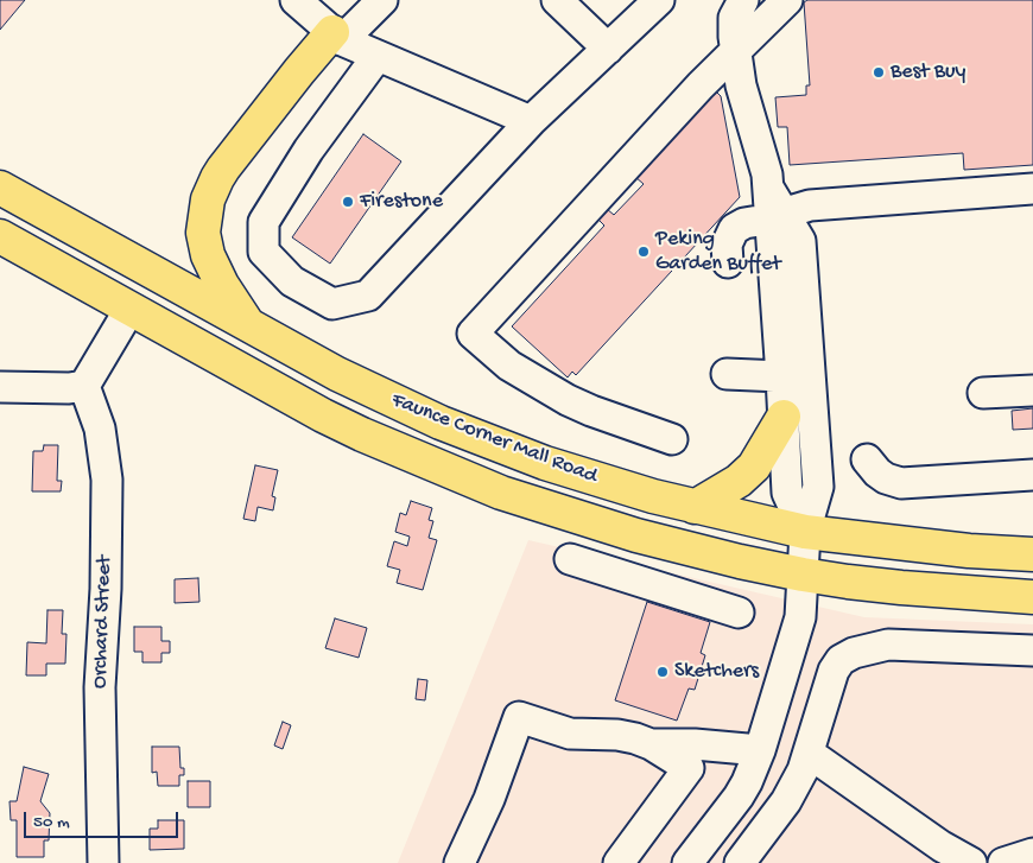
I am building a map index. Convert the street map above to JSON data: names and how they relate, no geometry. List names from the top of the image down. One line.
{"streets":{"main road":["Faunce Corner Mall Road"],"street":["Orchard Street"]},"places":["Best Buy","Firestone","Peking Garden Buffet","Sketchers"],"scale_bar":"50 m"}
